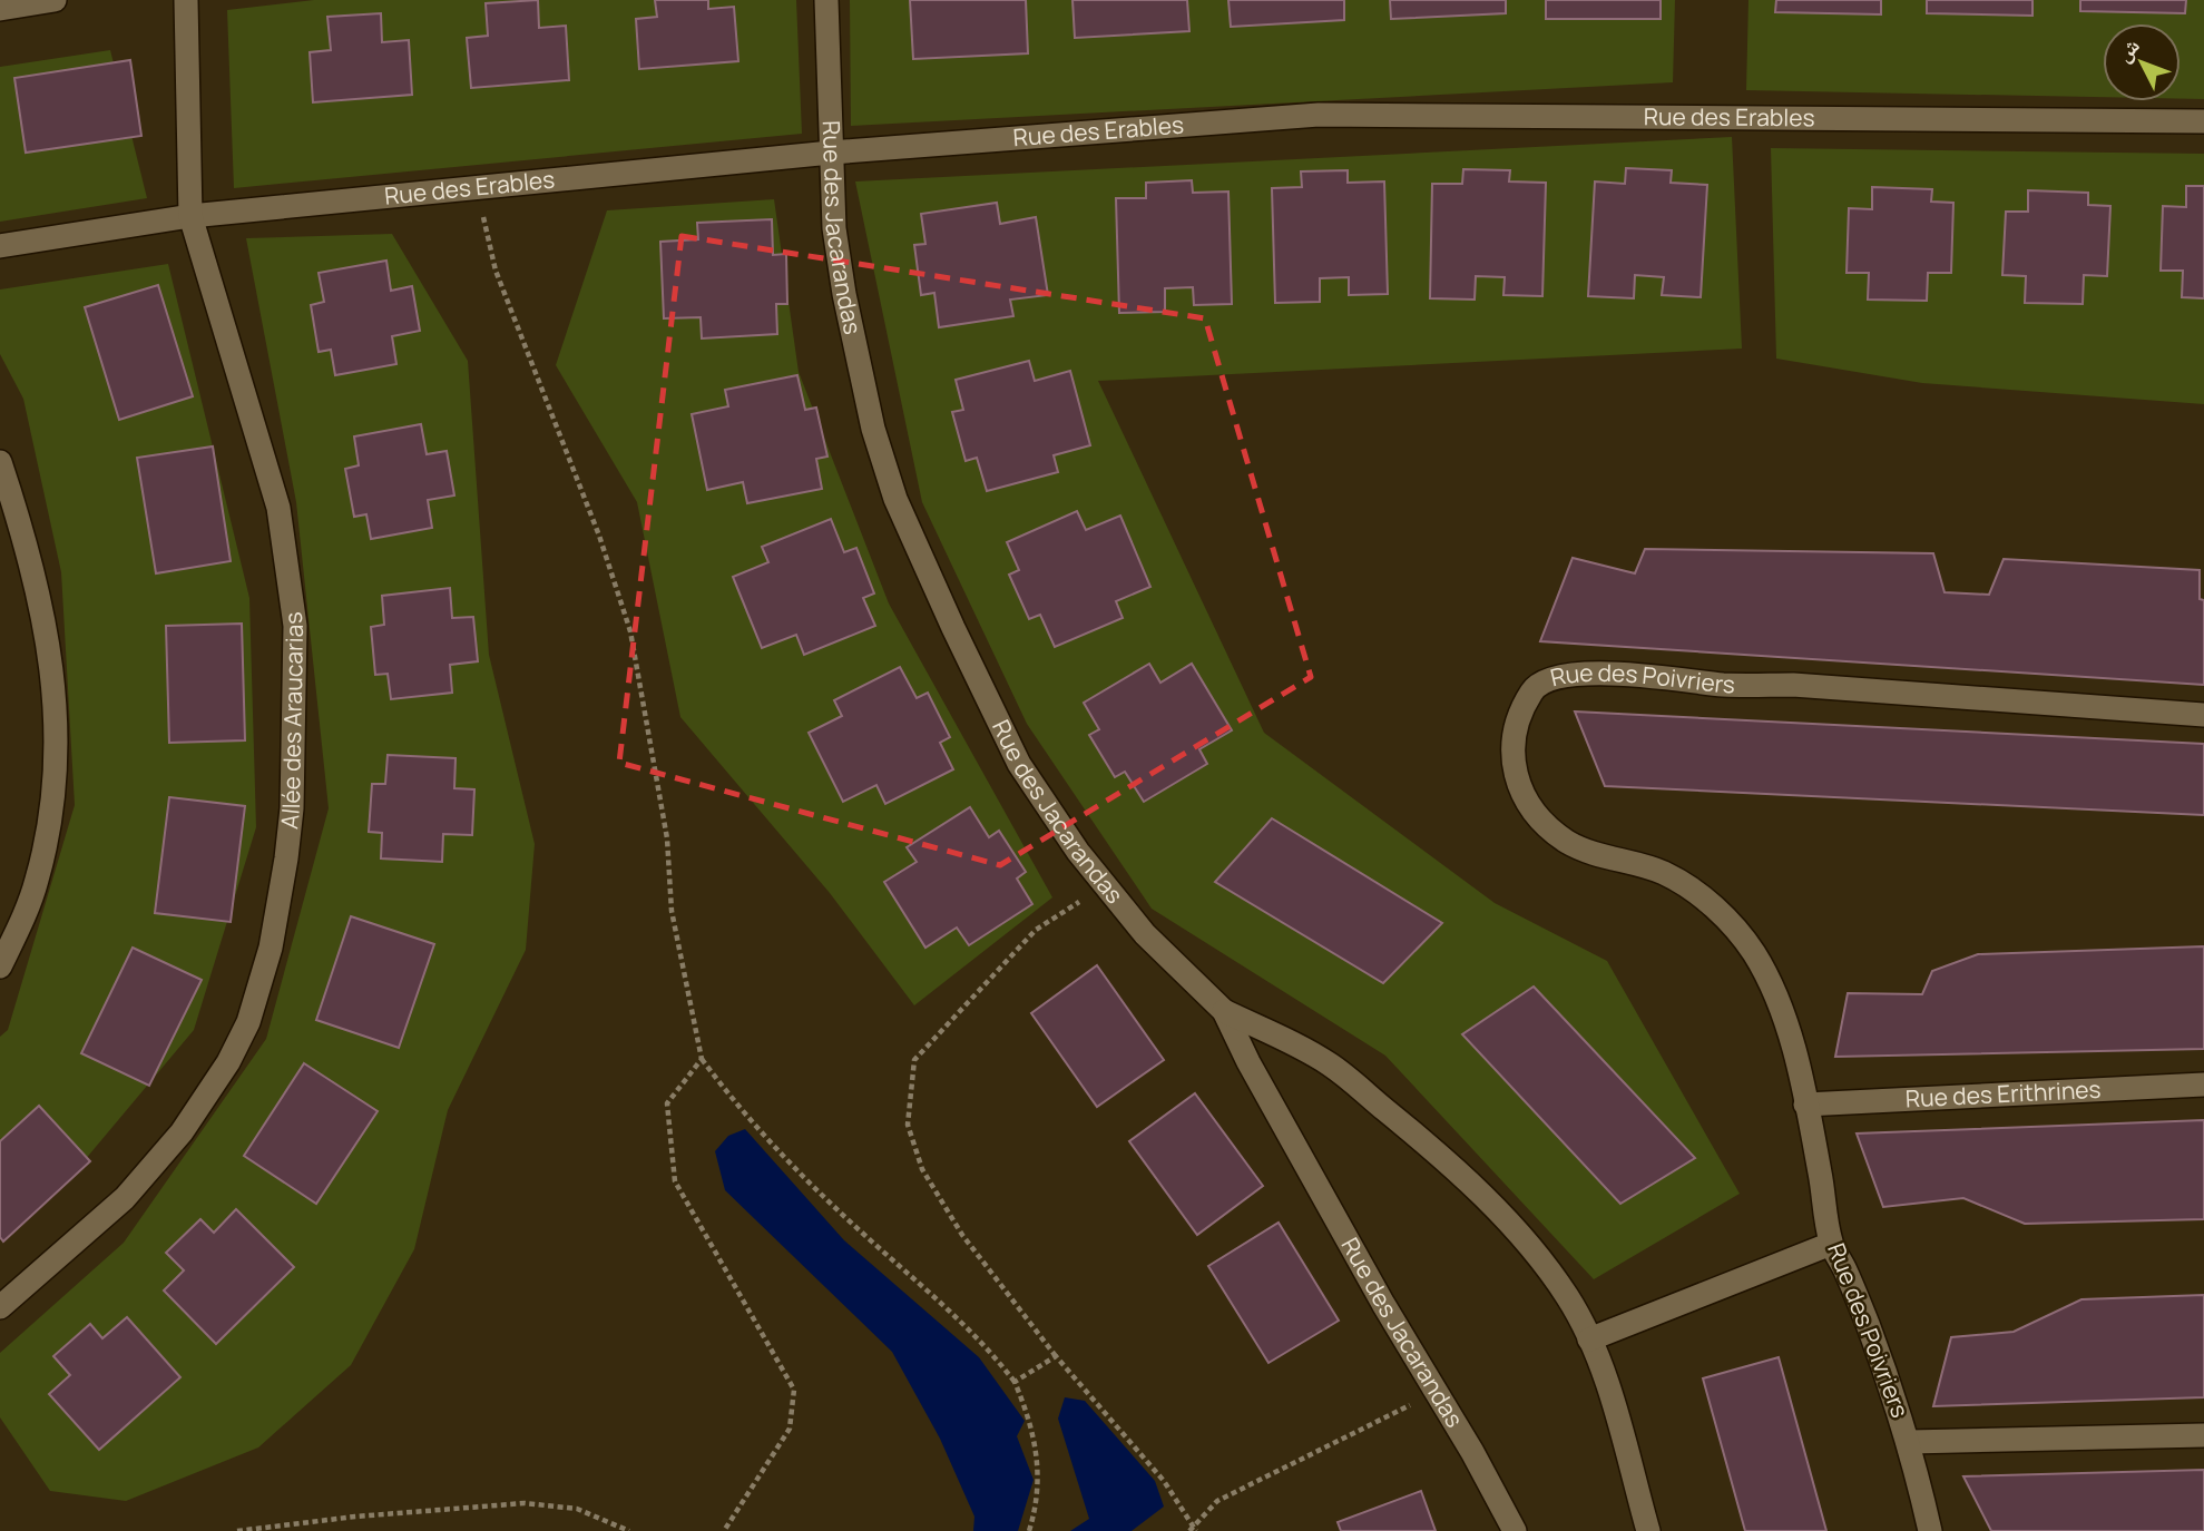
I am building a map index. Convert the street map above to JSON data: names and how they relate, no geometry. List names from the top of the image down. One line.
{"streets":{"street":["Rue des Erables","Rue des Jacarandas","Rue des Poivriers","Allée des Araucarias","Rue des Erithrines"]},"crossings":[["Rue des Erables","Rue des Jacarandas"],["Rue des Erables","Allée des Araucarias"],["Rue des Poivriers","Rue des Erithrines"]],"north":"top left"}
